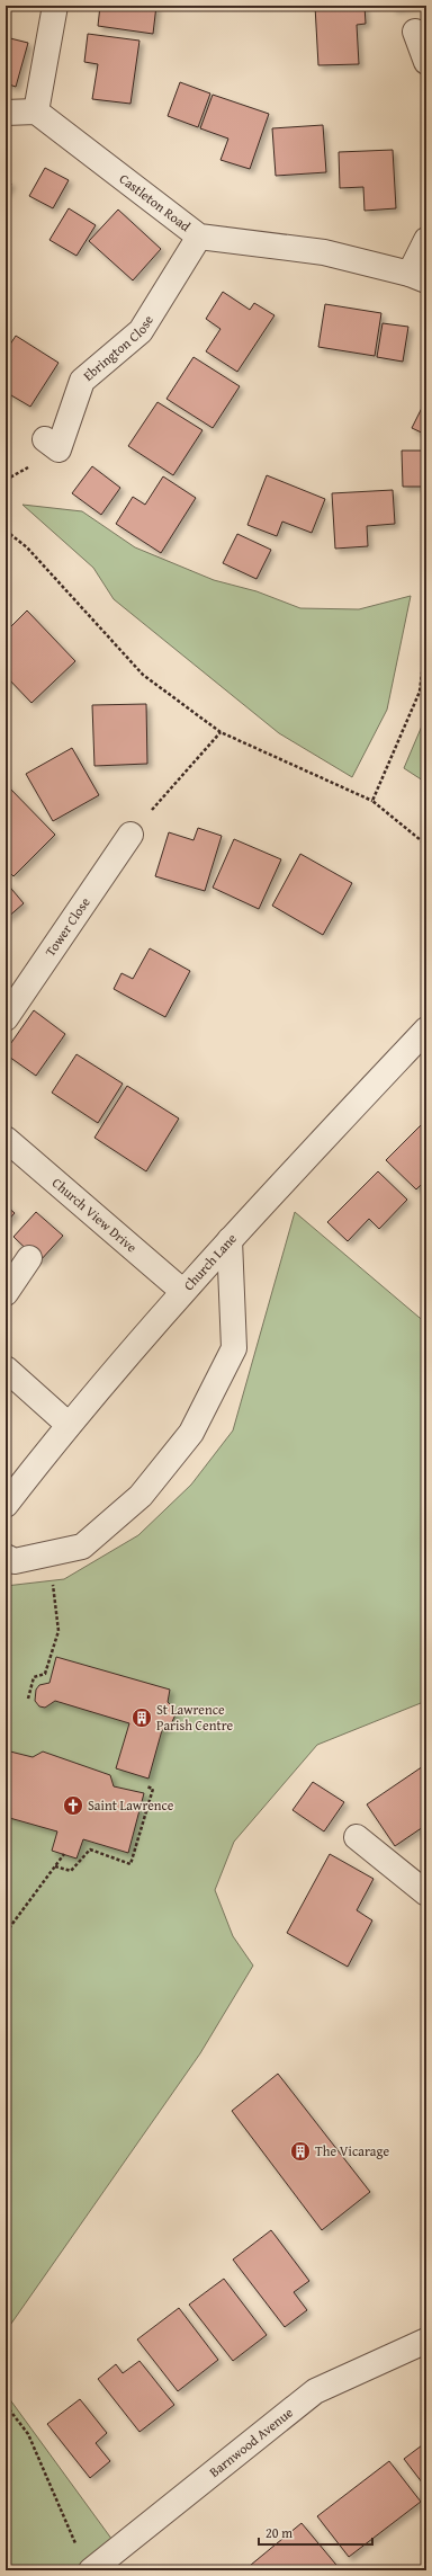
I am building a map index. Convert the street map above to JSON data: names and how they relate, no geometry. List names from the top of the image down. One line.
{"streets":{"street":["Castleton Road","Ebrington Close","Tower Close","Church View Drive","Church Lane","Barnwood Avenue"]},"crossings":[["Castleton Road","Ebrington Close"],["Church View Drive","Church Lane"]],"places":{"building":["St Lawrence Parish Centre","The Vicarage"],"church":["Saint Lawrence"]},"scale_bar":"20 m"}
